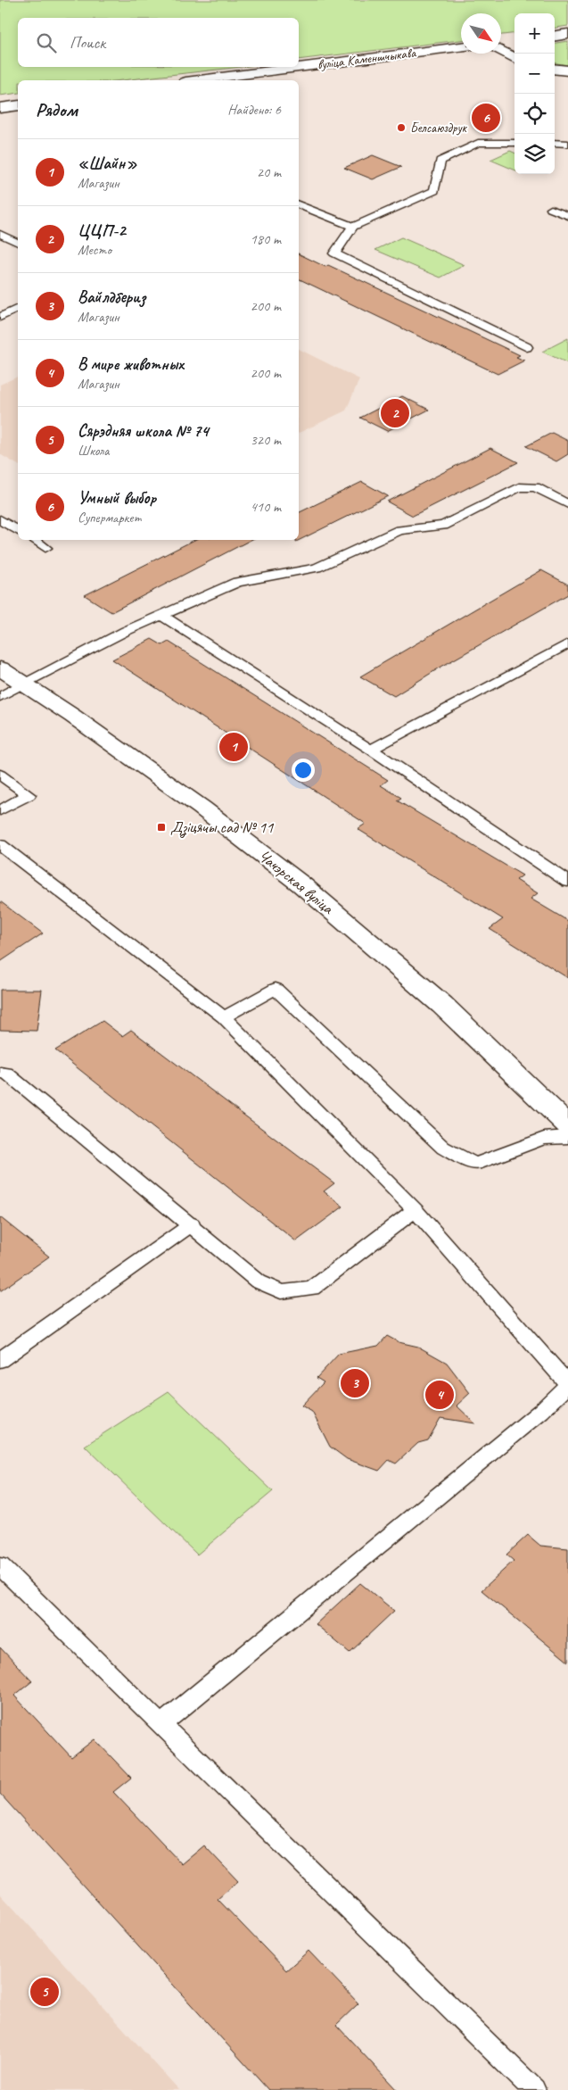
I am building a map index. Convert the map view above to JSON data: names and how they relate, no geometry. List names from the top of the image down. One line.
{"streets":{"main road":["вуліца Каменшчыкава","Чачэрская вуліца"]},"places":{"other":["Белсаюздрук"],"transit":["Дзіцячы сад № 11"]},"north":"bottom right","page":{"map_buttons":["+","−"],"search":"Поиск","heading":["Рядом","Найдено: 6"],"pins":["6","2","1","3","4","5"],"list":[{"mark":"1","name":"«Шайн»","note":"Магазин","value":"20 m"},{"mark":"2","name":"ЦЦП-2","note":"Место","value":"180 m"},{"mark":"3","name":"Вайлдбериз","note":"Магазин","value":"200 m"},{"mark":"4","name":"В мире животных","note":"Магазин","value":"200 m"},{"mark":"5","name":"Сярэдняя школа № 74","note":"Школа","value":"320 m"},{"mark":"6","name":"Умный выбор","note":"Супермаркет","value":"410 m"}]}}
